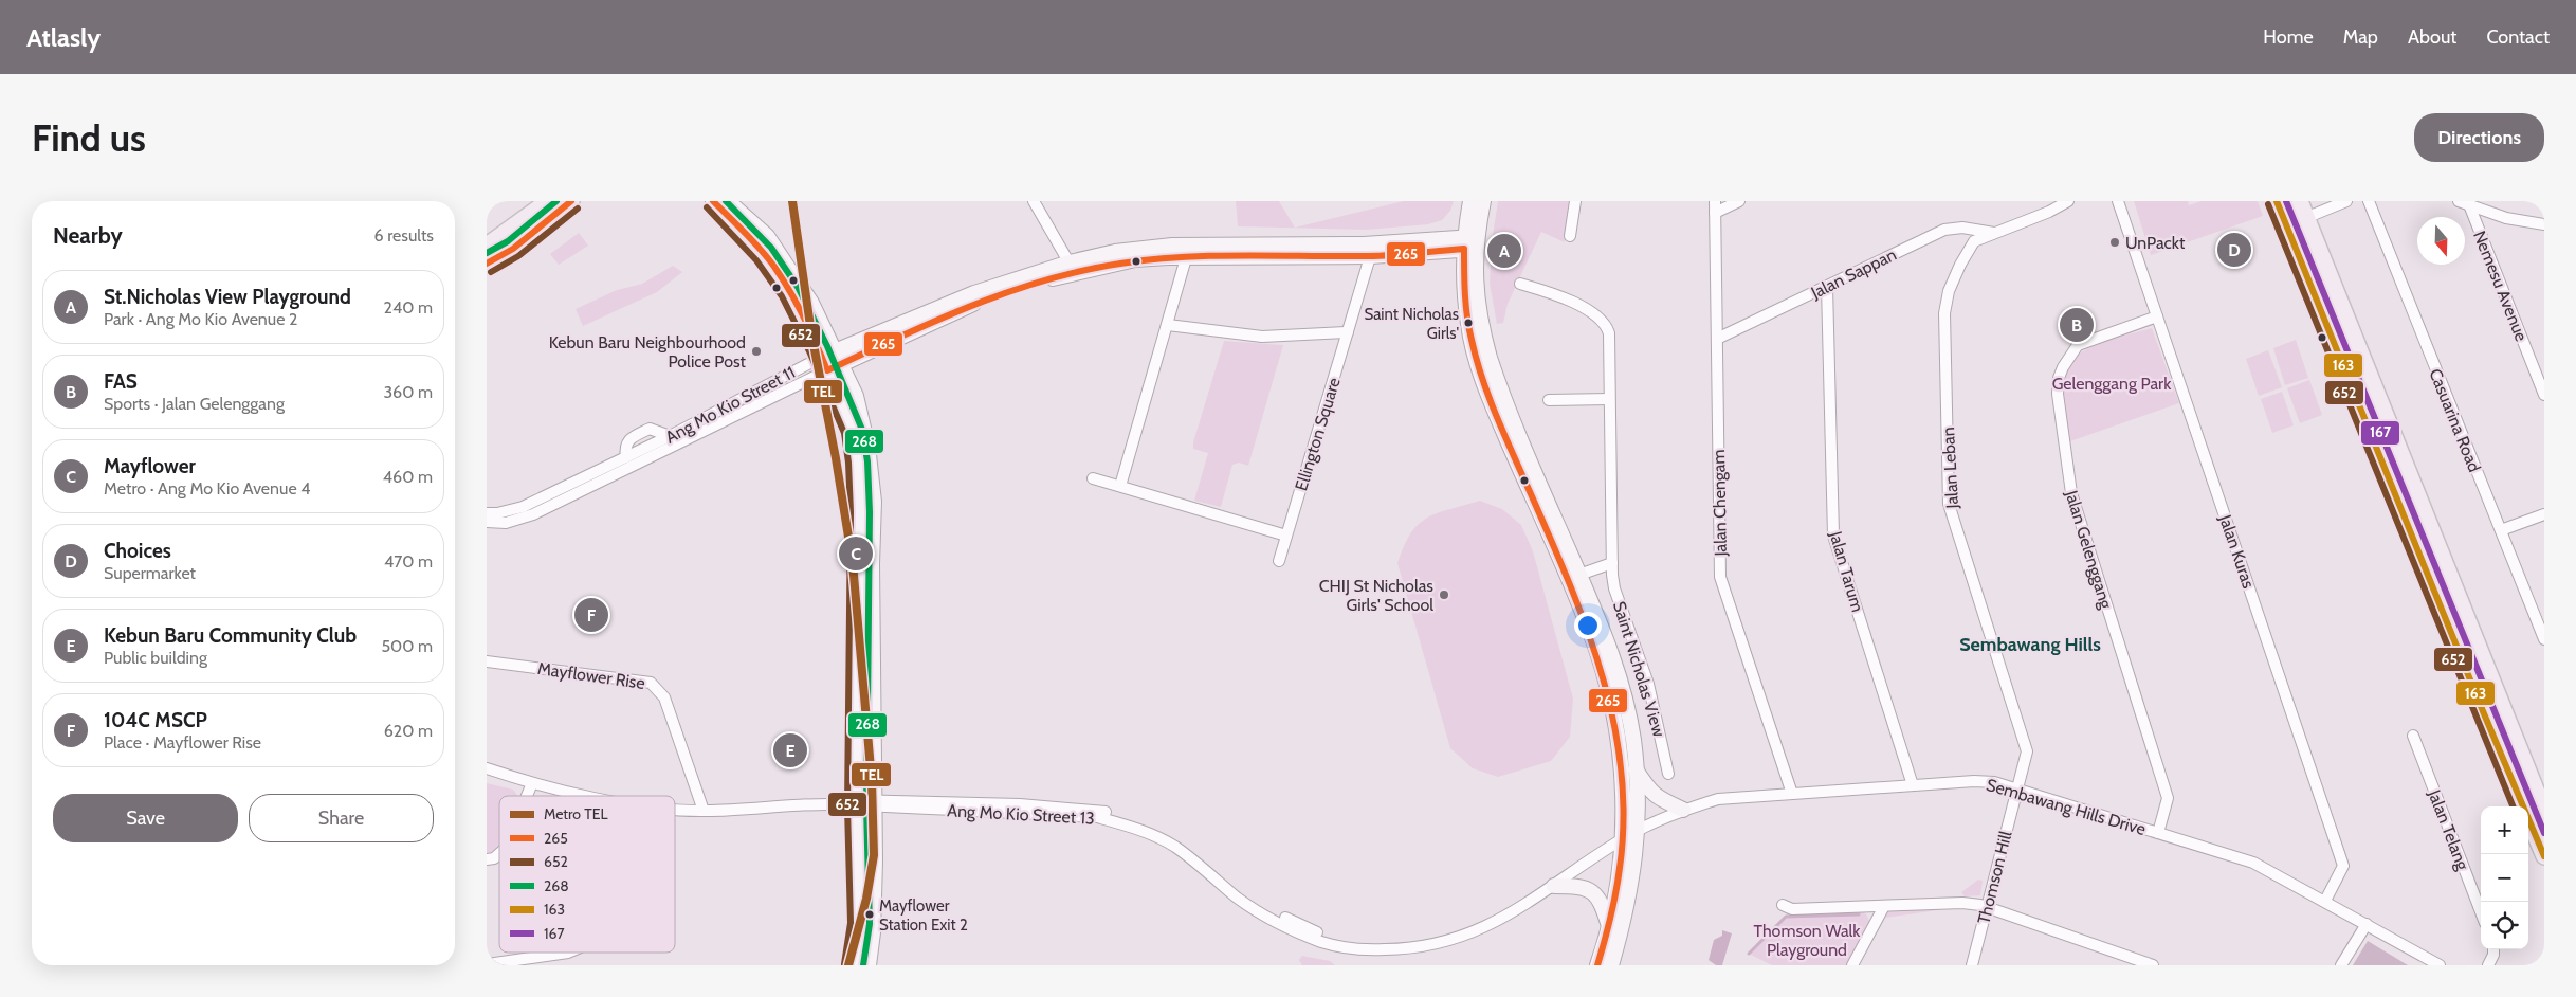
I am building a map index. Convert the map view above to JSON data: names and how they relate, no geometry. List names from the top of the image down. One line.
{"streets":{"main road":["Ang Mo Kio Street 11"],"street":["Jalan Sappan","Nemesu Avenue","Casuarina Road","Ellington Square","Jalan Leban","Jalan Chengam","Jalan Gelenggang","Jalan Kuras","Jalan Tarum","Saint Nicholas View","Mayflower Rise","Sembawang Hills Drive","Ang Mo Kio Street 13","Jalan Telang","Thomson Hill"]},"crossings":[["Jalan Sappan","Jalan Leban"],["Jalan Sappan","Jalan Chengam"],["Jalan Sappan","Jalan Tarum"],["Ang Mo Kio Street 11","Ellington Square"],["Jalan Leban","Sembawang Hills Drive"],["Jalan Leban","Thomson Hill"],["Jalan Chengam","Sembawang Hills Drive"],["Jalan Gelenggang","Jalan Kuras"],["Jalan Gelenggang","Sembawang Hills Drive"],["Jalan Kuras","Sembawang Hills Drive"],["Jalan Tarum","Sembawang Hills Drive"],["Mayflower Rise","Ang Mo Kio Street 13"],["Sembawang Hills Drive","Ang Mo Kio Street 13"],["Sembawang Hills Drive","Thomson Hill"]],"districts":["Sembawang Hills"],"parks":["Gelenggang Park","Thomson Walk Playground"],"places":["UnPackt","Saint Nicholas Girls'","Kebun Baru Neighbourhood Police Post","CHIJ St Nicholas Girls' School","Mayflower Station Exit 2"],"lines":["metro line TEL","transit line 265","transit line 268","transit line 163","transit line 167","transit line 652"],"legend":["Metro TEL","265","652","268","163","167"],"north":"bottom","page":{"header":"Atlasly","nav":["Home","Map","About","Contact"],"buttons":["Directions",["Save","Share"]],"title":"Find us","heading":["Nearby","6 results"],"pins":["D","A","B","C","F","E"],"list":[{"mark":"A","name":"St.Nicholas View Playground","note":"Park · Ang Mo Kio Avenue 2","value":"240 m"},{"mark":"B","name":"FAS","note":"Sports · Jalan Gelenggang","value":"360 m"},{"mark":"C","name":"Mayflower","note":"Metro · Ang Mo Kio Avenue 4","value":"460 m"},{"mark":"D","name":"Choices","note":"Supermarket","value":"470 m"},{"mark":"E","name":"Kebun Baru Community Club","note":"Public building","value":"500 m"},{"mark":"F","name":"104C MSCP","note":"Place · Mayflower Rise","value":"620 m"}],"map_buttons":["+","−"]}}
